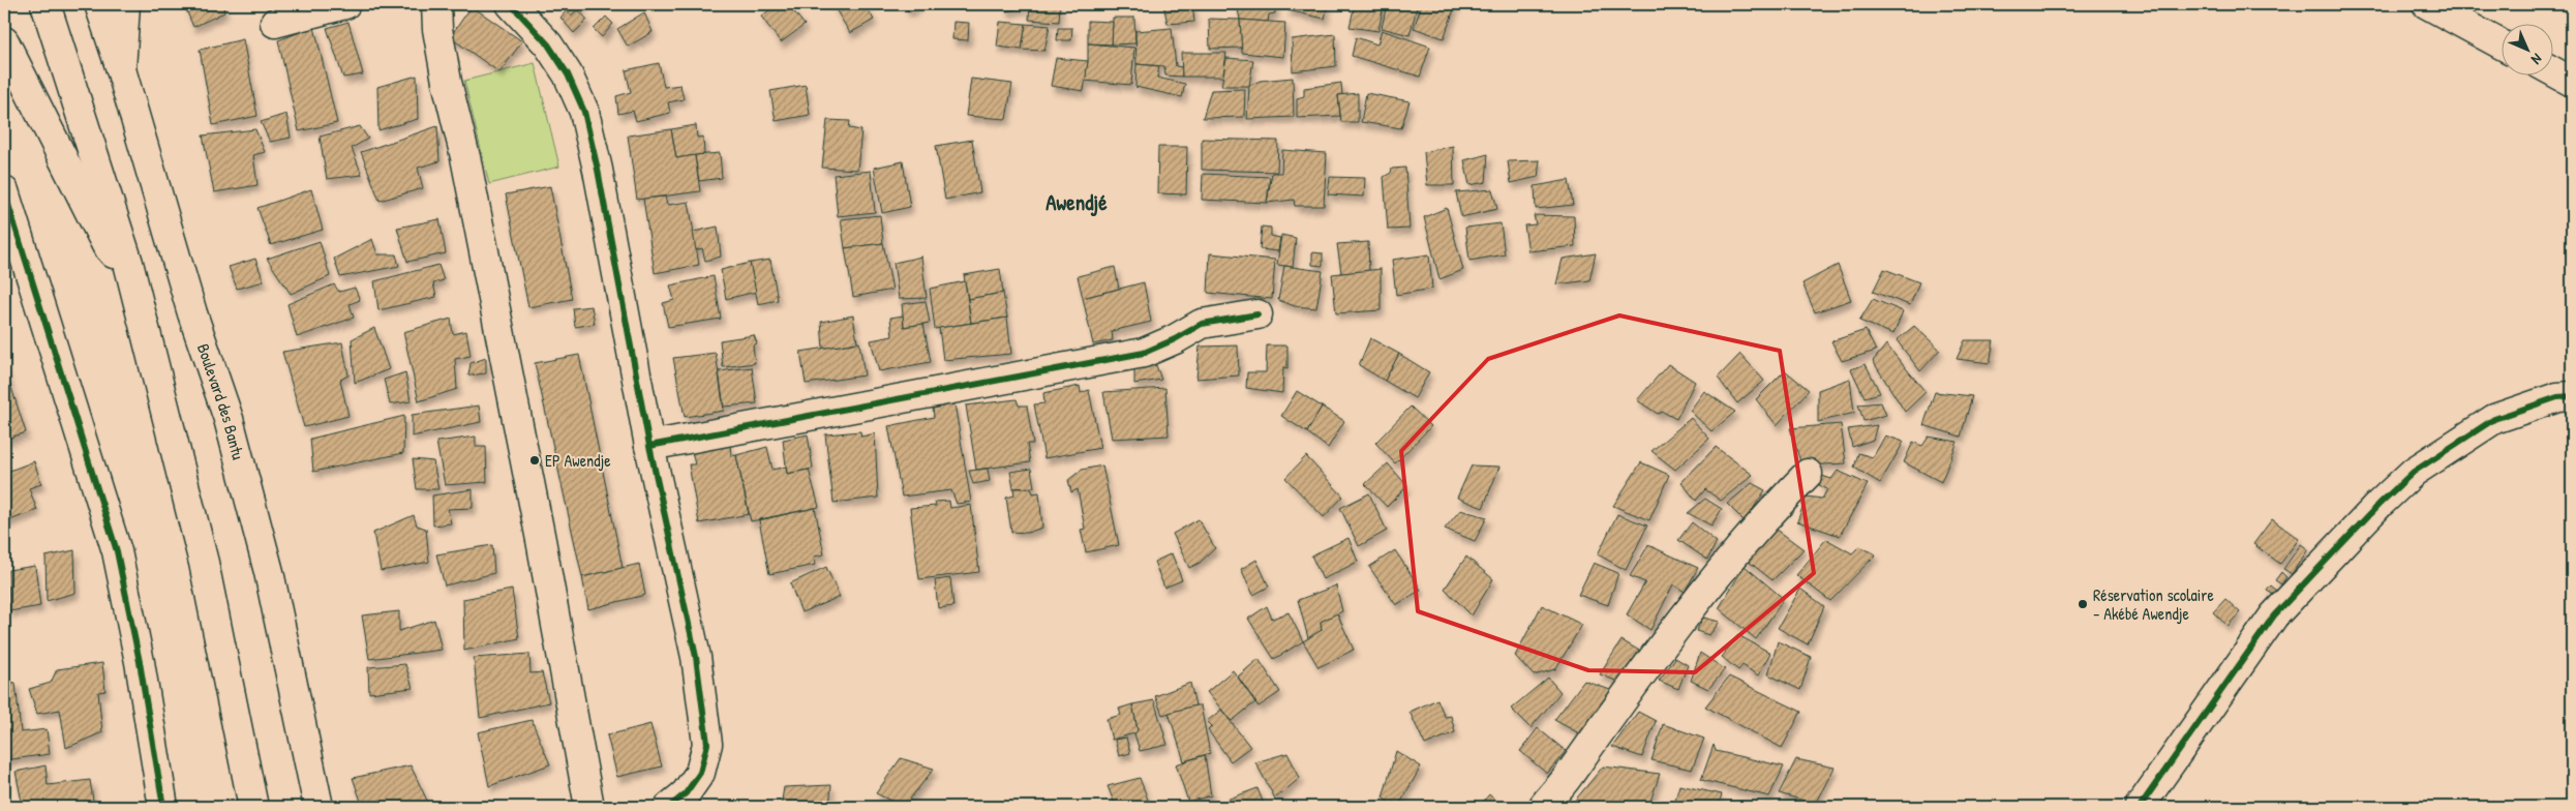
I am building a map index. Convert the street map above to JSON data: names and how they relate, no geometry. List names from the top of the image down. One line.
{"streets":{"main road":["Boulevard des Bantu"]},"districts":["Awendjé"],"places":["EP Awendje","Réservation scolaire - Akébé Awendje"],"north":"bottom right"}
